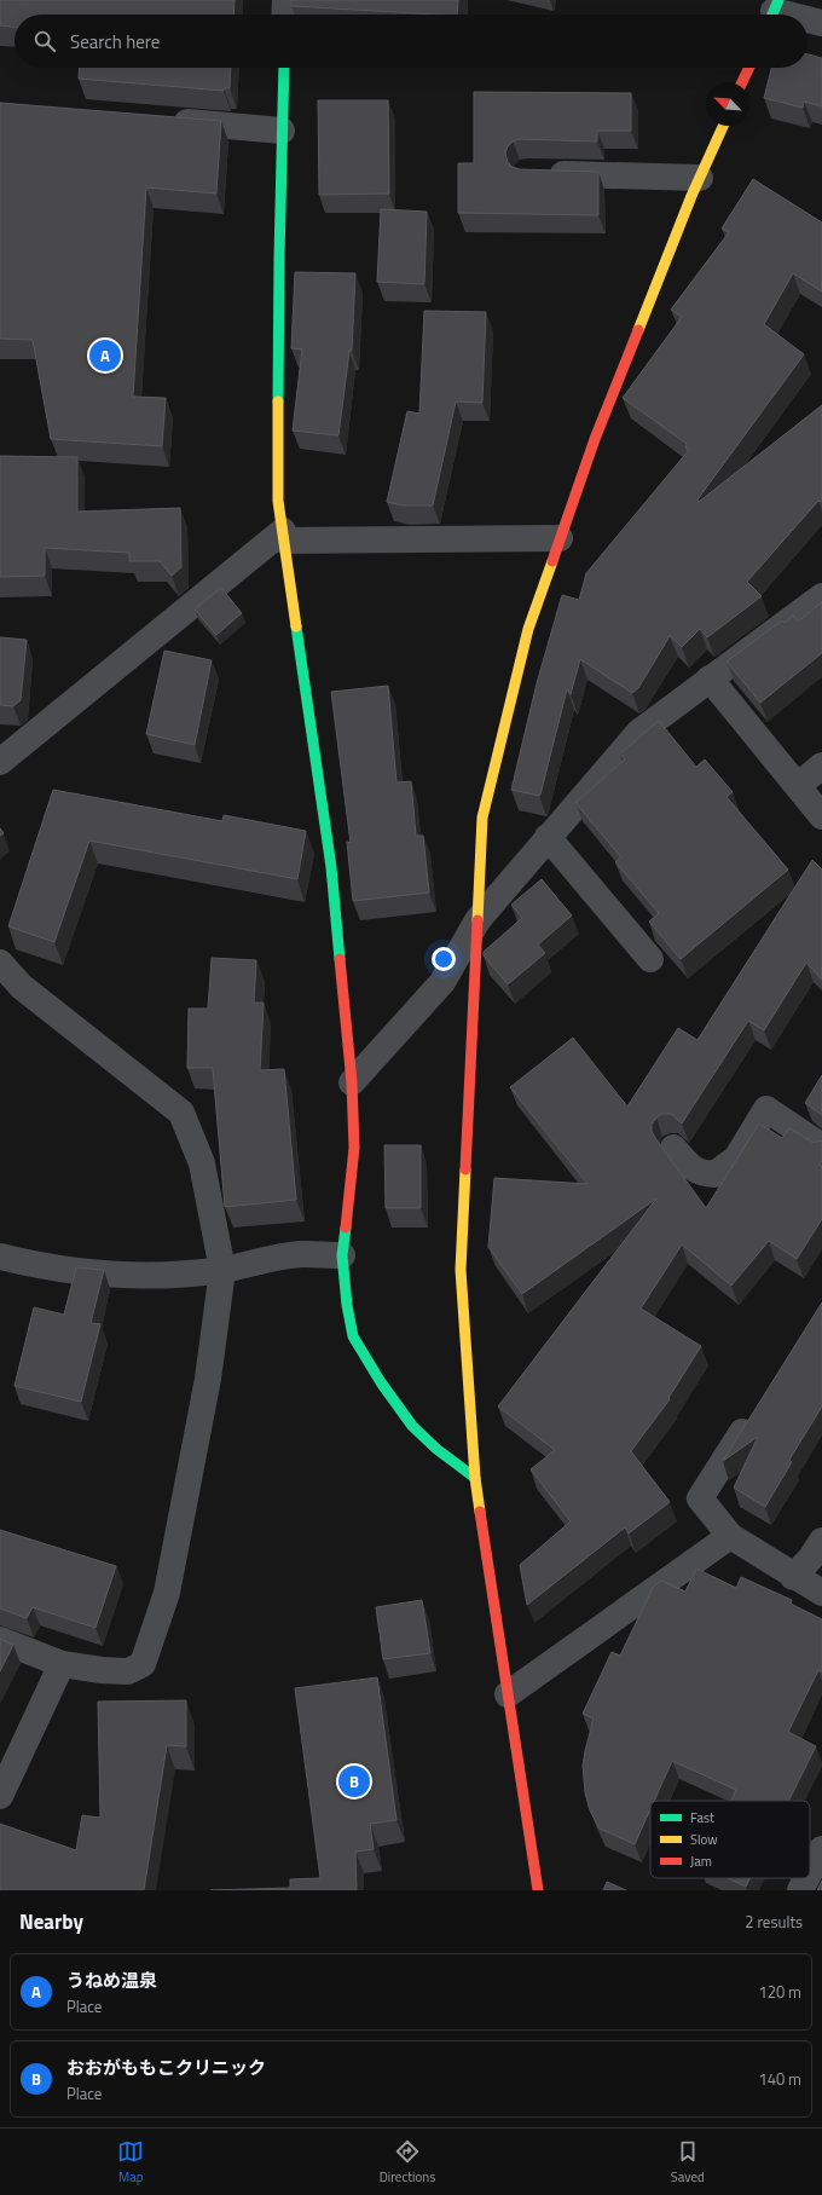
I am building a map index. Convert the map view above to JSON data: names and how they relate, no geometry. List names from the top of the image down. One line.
{"legend":["Fast","Slow","Jam"],"north":"top left","page":{"search":"Search here","pins":["A","B"],"heading":["Nearby","2 results"],"list":[{"mark":"A","name":"うねめ温泉","note":"Place","value":"120 m"},{"mark":"B","name":"おおがももこクリニック","note":"Place","value":"140 m"}],"nav":["Map","Directions","Saved"]}}
